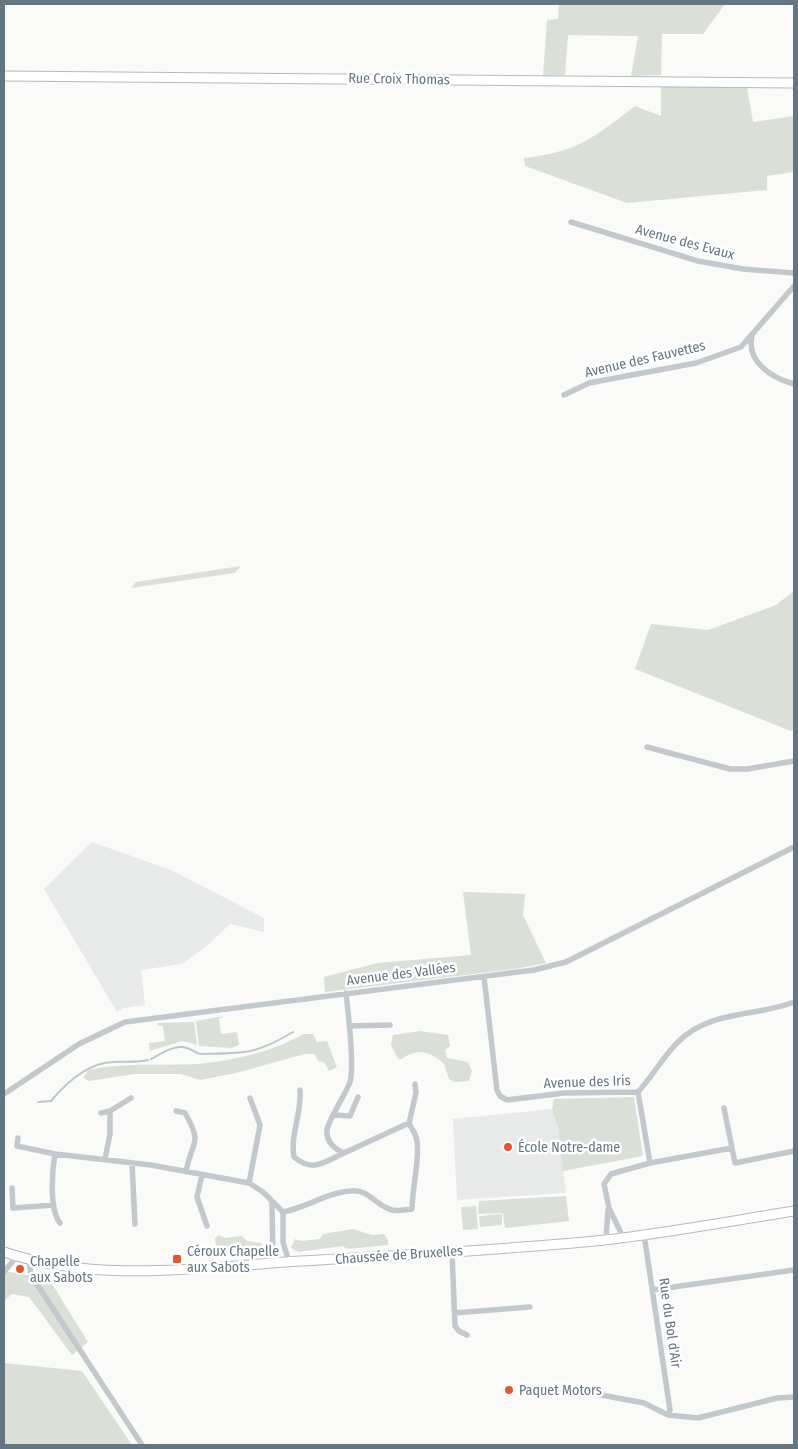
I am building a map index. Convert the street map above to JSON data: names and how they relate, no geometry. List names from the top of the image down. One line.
{"streets":{"main road":["Rue Croix Thomas","Chaussée de Bruxelles"],"street":["Avenue des Evaux","Avenue des Fauvettes","Avenue des Vallées","Avenue des Iris","Rue du Bol d'Air"]},"crossings":[["Avenue des Vallées","Avenue des Iris"],["Chaussée de Bruxelles","Rue du Bol d'Air"]],"places":{"other":["École Notre-dame","Chapelle aux Sabots","Paquet Motors"],"transit":["Céroux Chapelle aux Sabots"]}}
